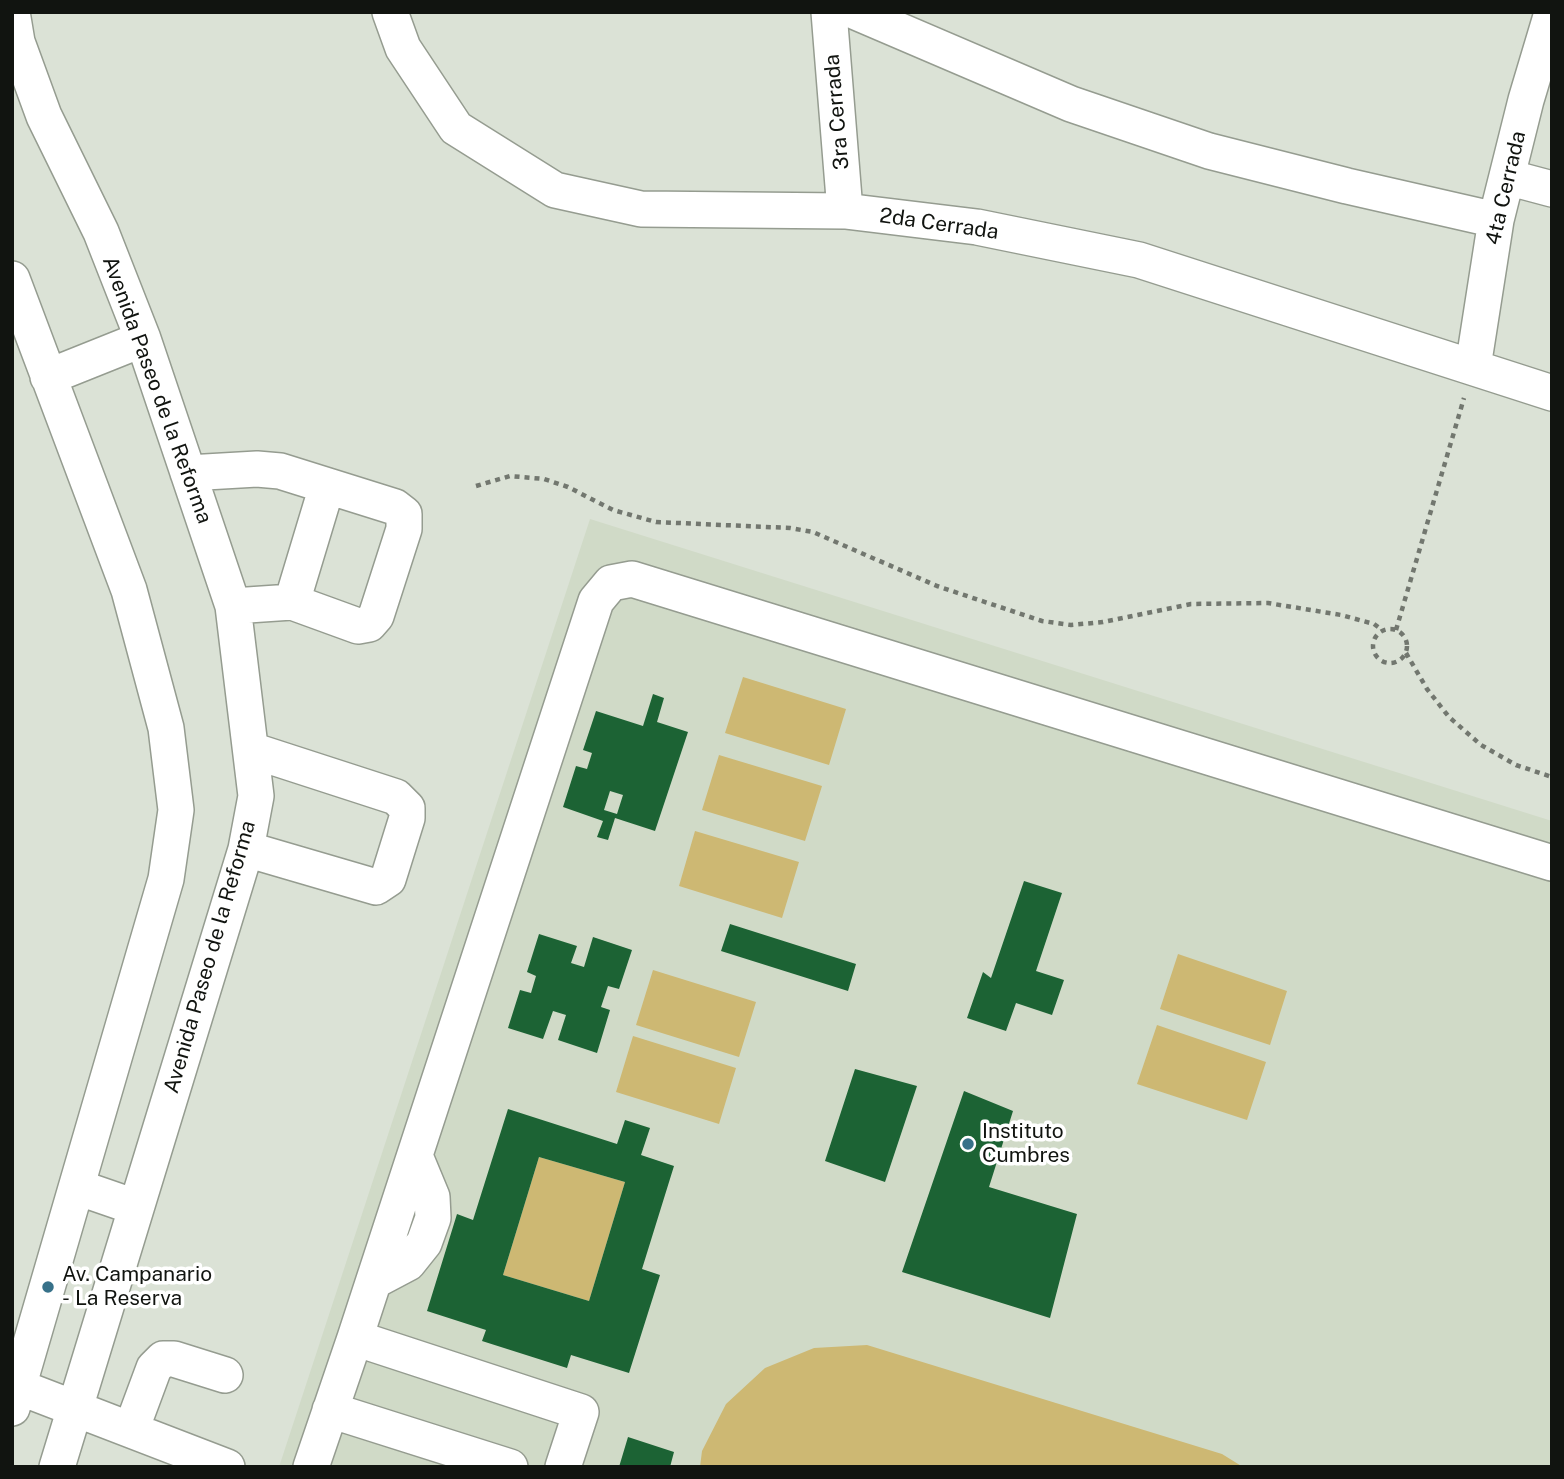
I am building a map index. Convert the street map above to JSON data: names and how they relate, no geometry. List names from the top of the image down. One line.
{"streets":{"street":["3ra Cerrada","4ta Cerrada","2da Cerrada","Avenida Paseo de la Reforma"]},"crossings":[["3ra Cerrada","2da Cerrada"],["4ta Cerrada","2da Cerrada"]],"places":["Instituto Cumbres","Av. Campanario - La Reserva"]}
